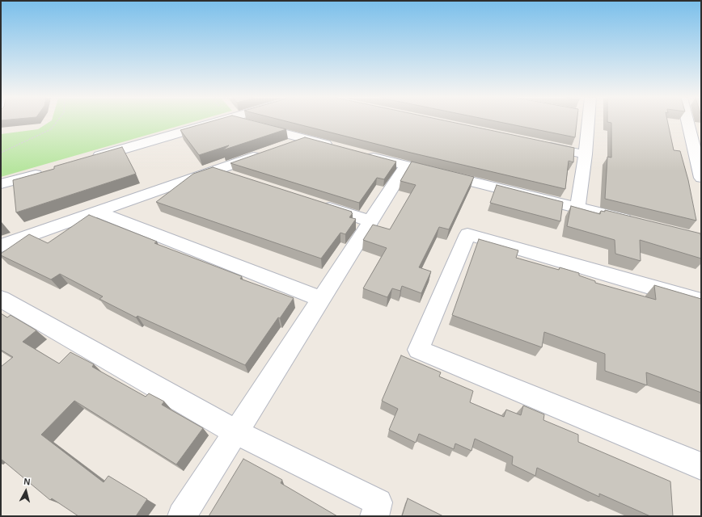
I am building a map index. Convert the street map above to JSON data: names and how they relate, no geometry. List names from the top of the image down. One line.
{"north":"top"}
